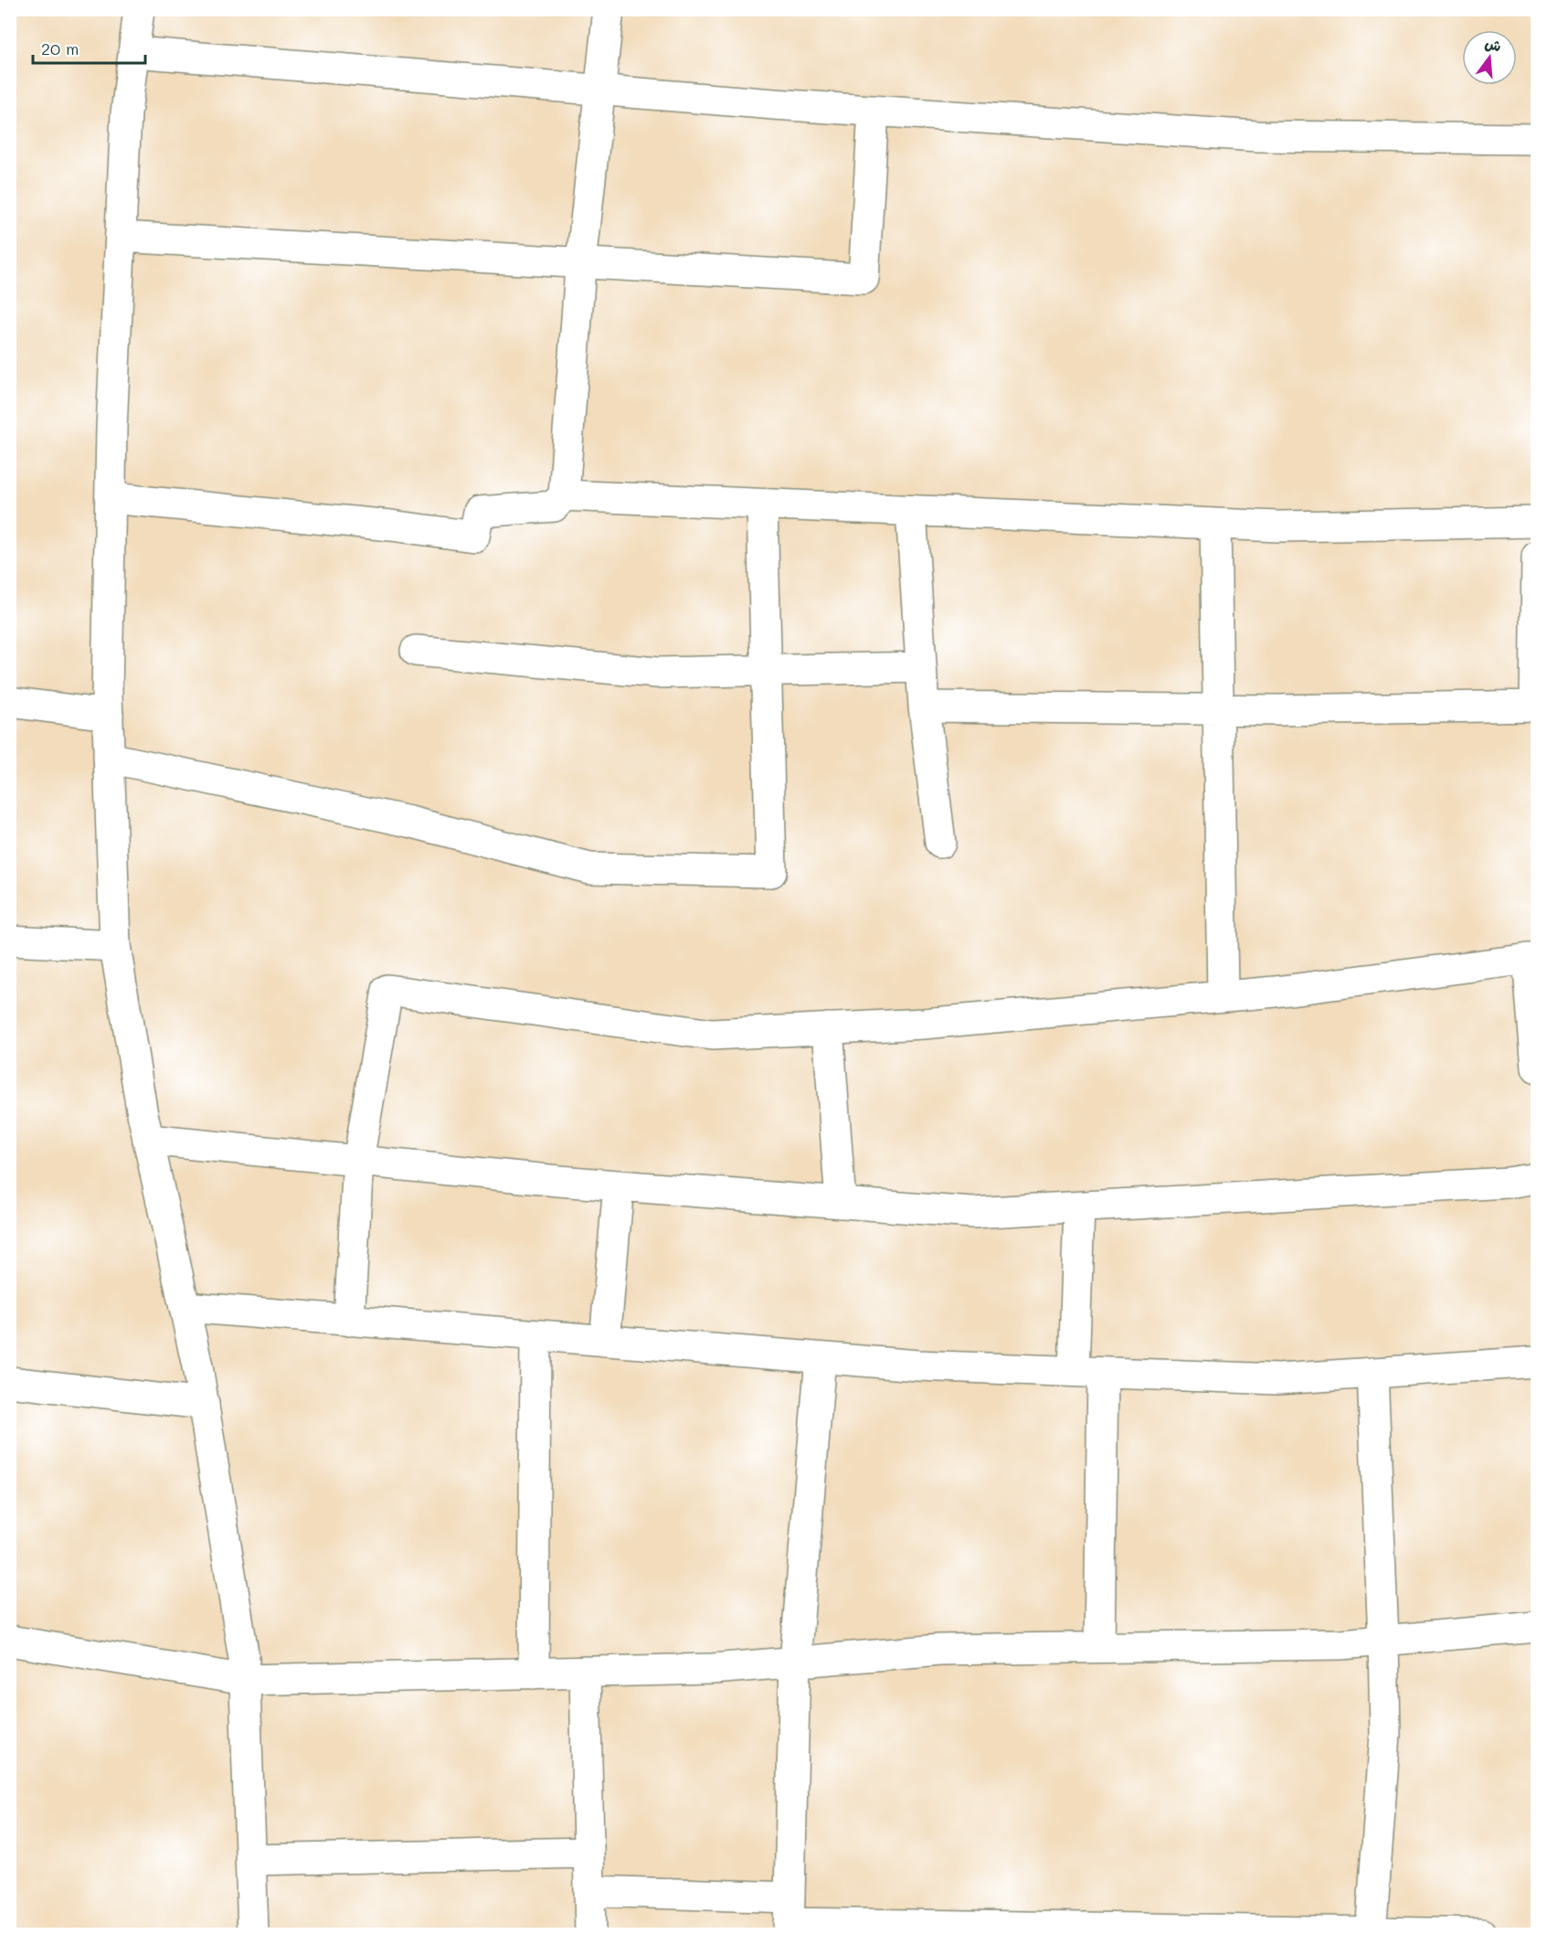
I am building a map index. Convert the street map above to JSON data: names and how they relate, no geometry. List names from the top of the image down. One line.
{"scale_bar":"20 m","north":"top"}
